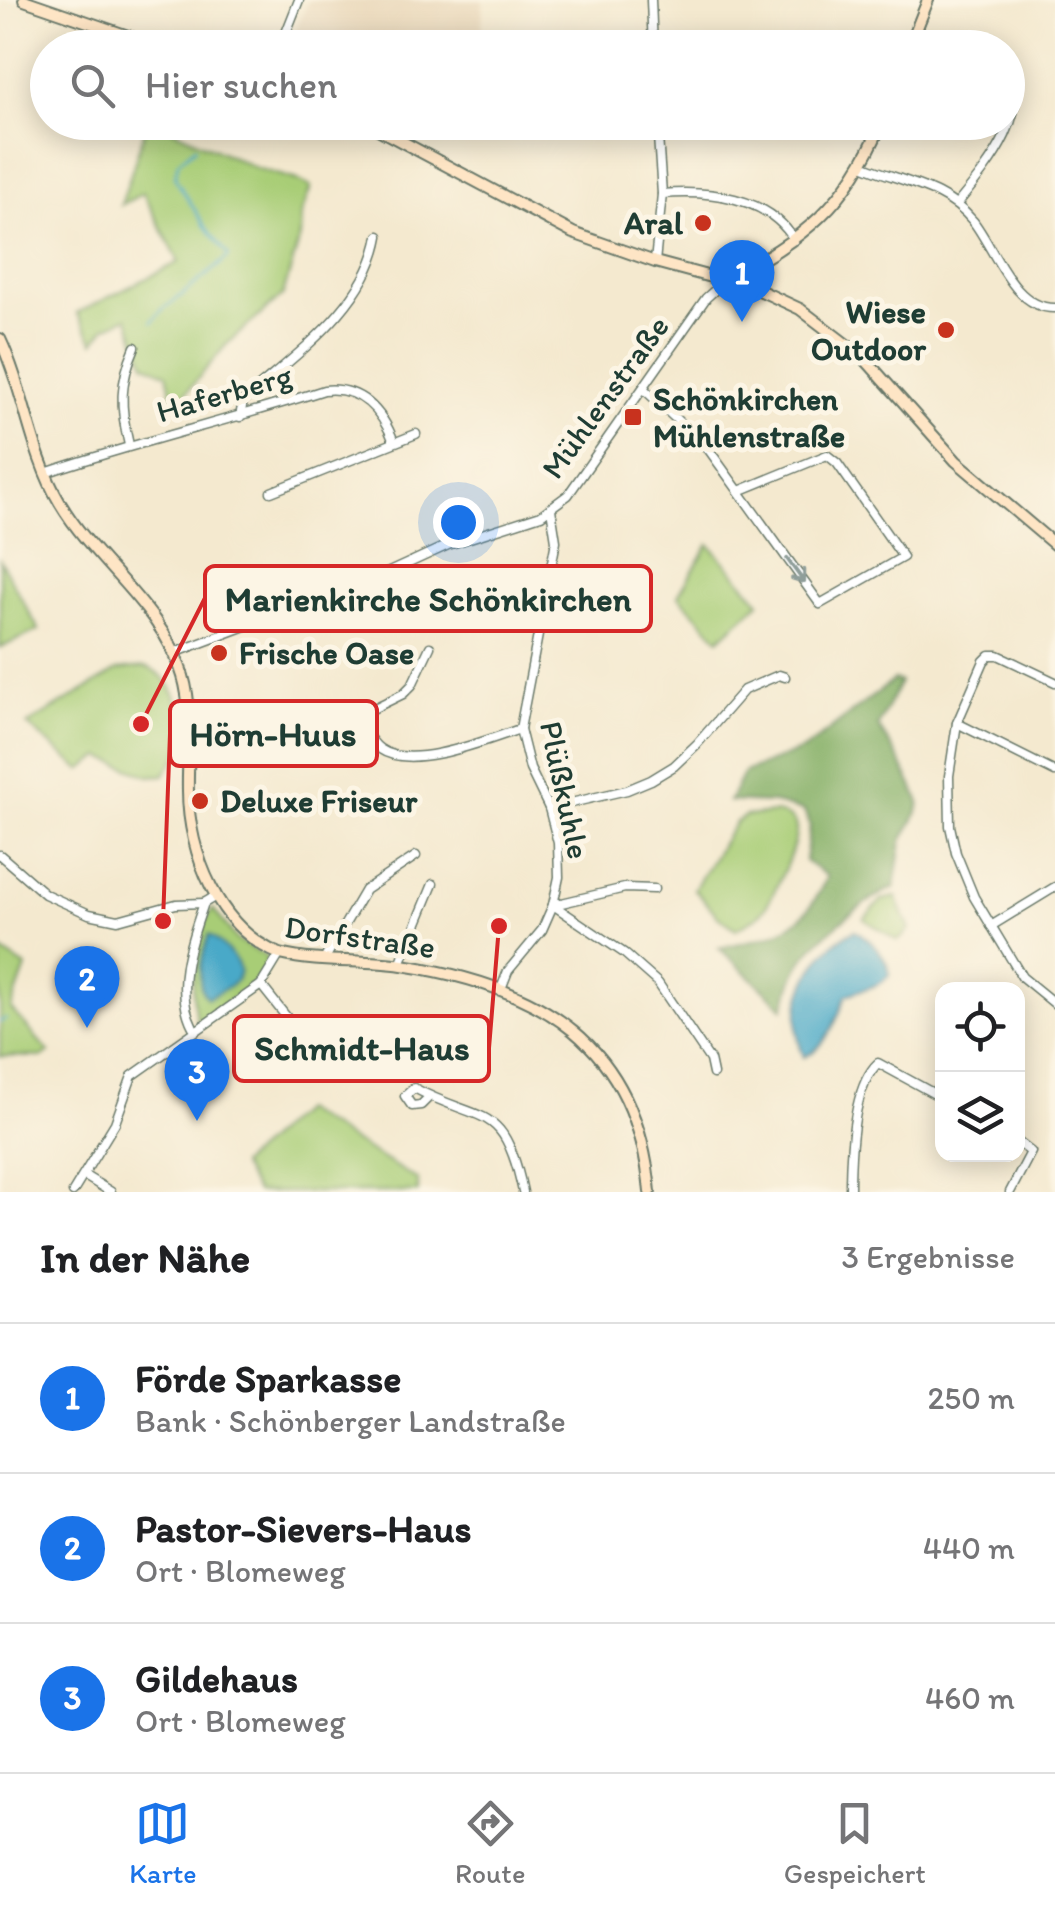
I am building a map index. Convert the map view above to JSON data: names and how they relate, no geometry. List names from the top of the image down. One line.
{"streets":{"street":["Haferberg","Mühlenstraße","Plüßkuhle","Dorfstraße"]},"crossings":[["Haferberg","Dorfstraße"],["Mühlenstraße","Plüßkuhle"],["Mühlenstraße","Dorfstraße"],["Plüßkuhle","Dorfstraße"]],"places":{"other":["Aral","Wiese Outdoor","Frische Oase","Marienkirche Schönkirchen","Deluxe Friseur","Hörn-Huus","Schmidt-Haus"],"transit":["Schönkirchen Mühlenstraße"]},"page":{"search":"Hier suchen","pins":["1","2","3"],"heading":["In der Nähe","3 Ergebnisse"],"list":[{"mark":"1","name":"Förde Sparkasse","note":"Bank · Schönberger Landstraße","value":"250 m"},{"mark":"2","name":"Pastor-Sievers-Haus","note":"Ort · Blomeweg","value":"440 m"},{"mark":"3","name":"Gildehaus","note":"Ort · Blomeweg","value":"460 m"}],"nav":["Karte","Route","Gespeichert"]}}
